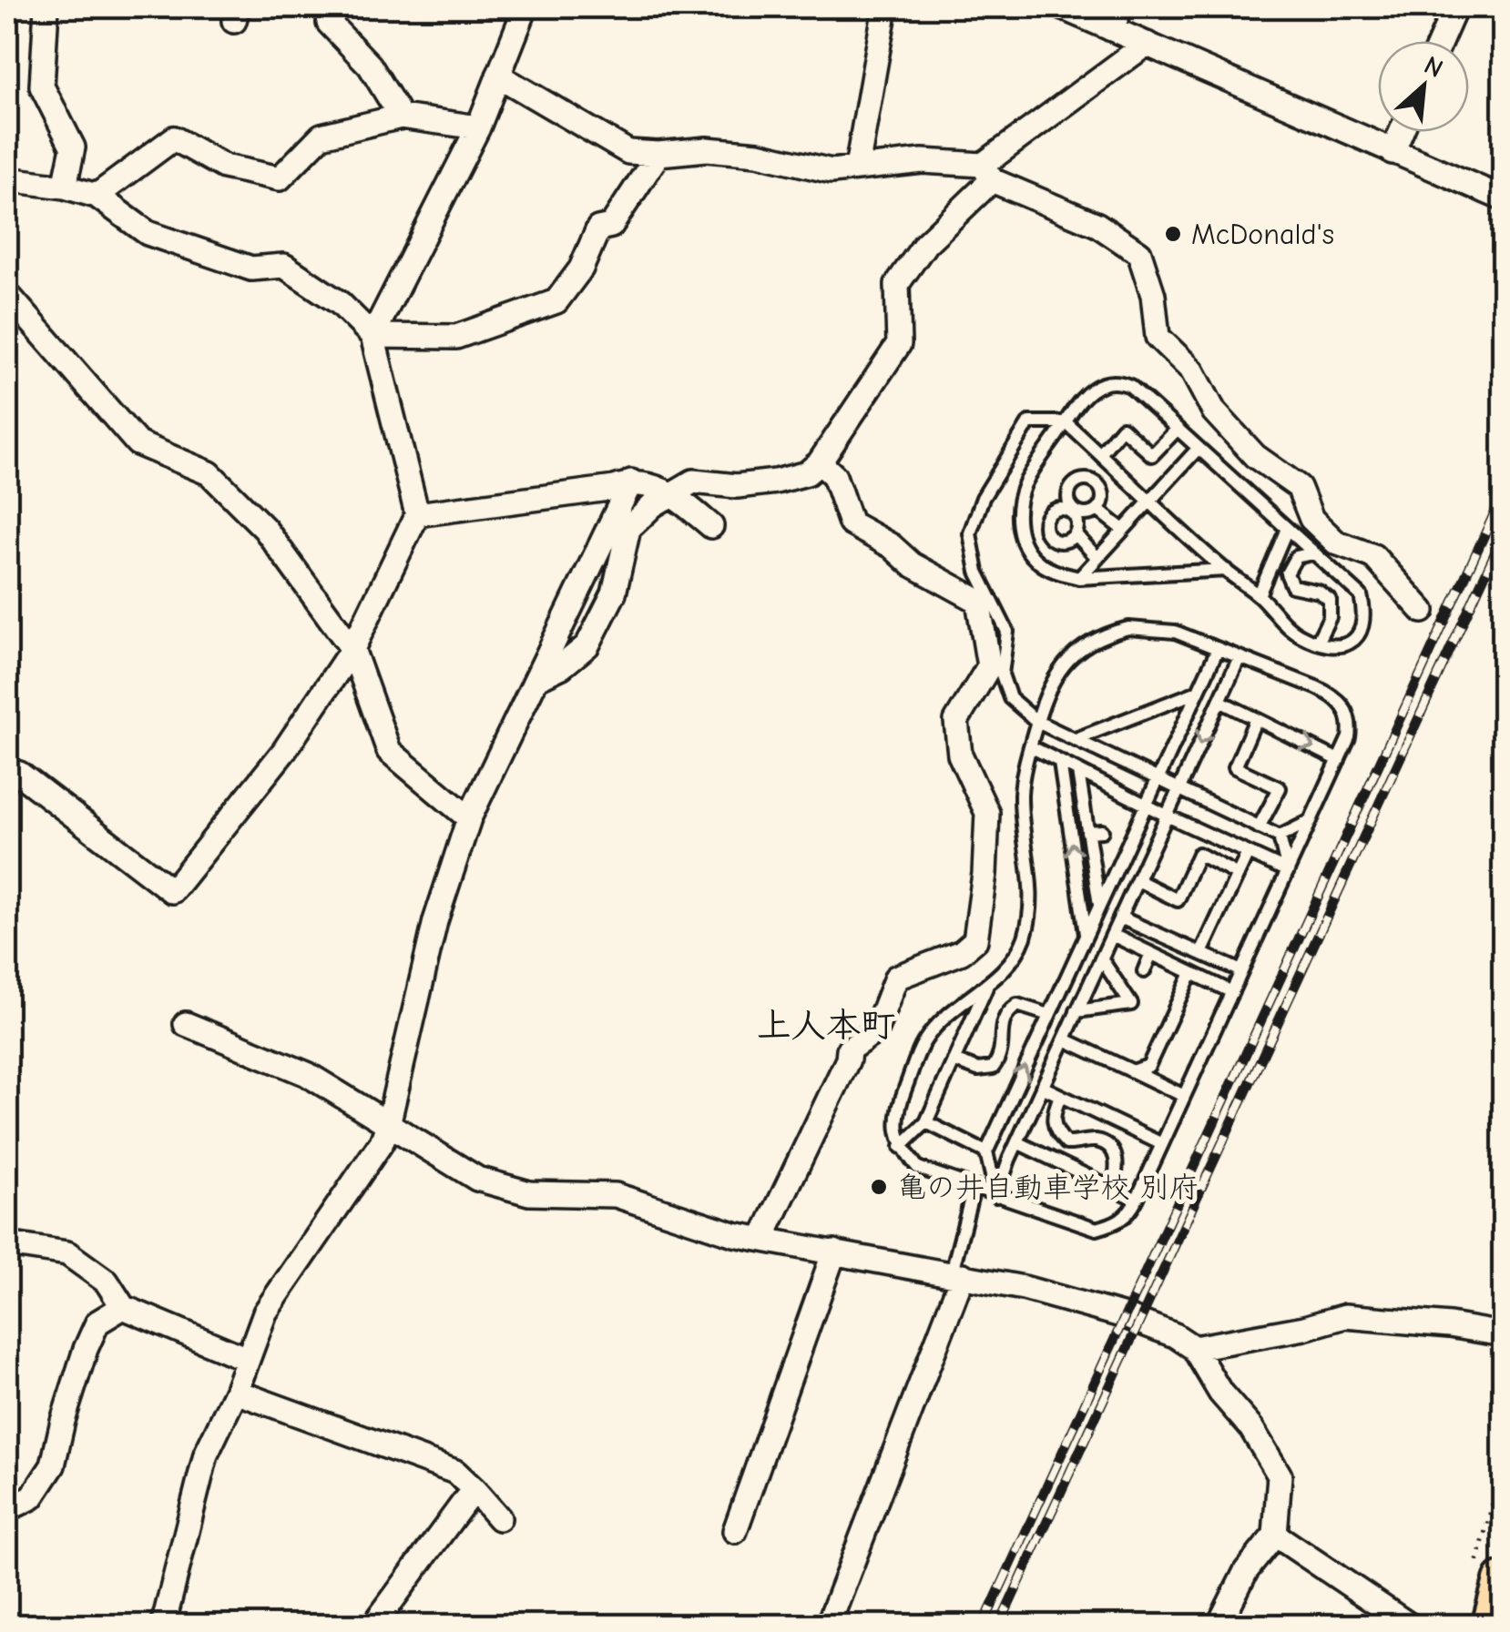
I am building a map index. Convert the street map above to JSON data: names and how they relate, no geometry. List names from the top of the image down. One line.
{"districts":["上人本町"],"places":["McDonald's","亀の井自動車学校 別府"],"north":"top right"}
